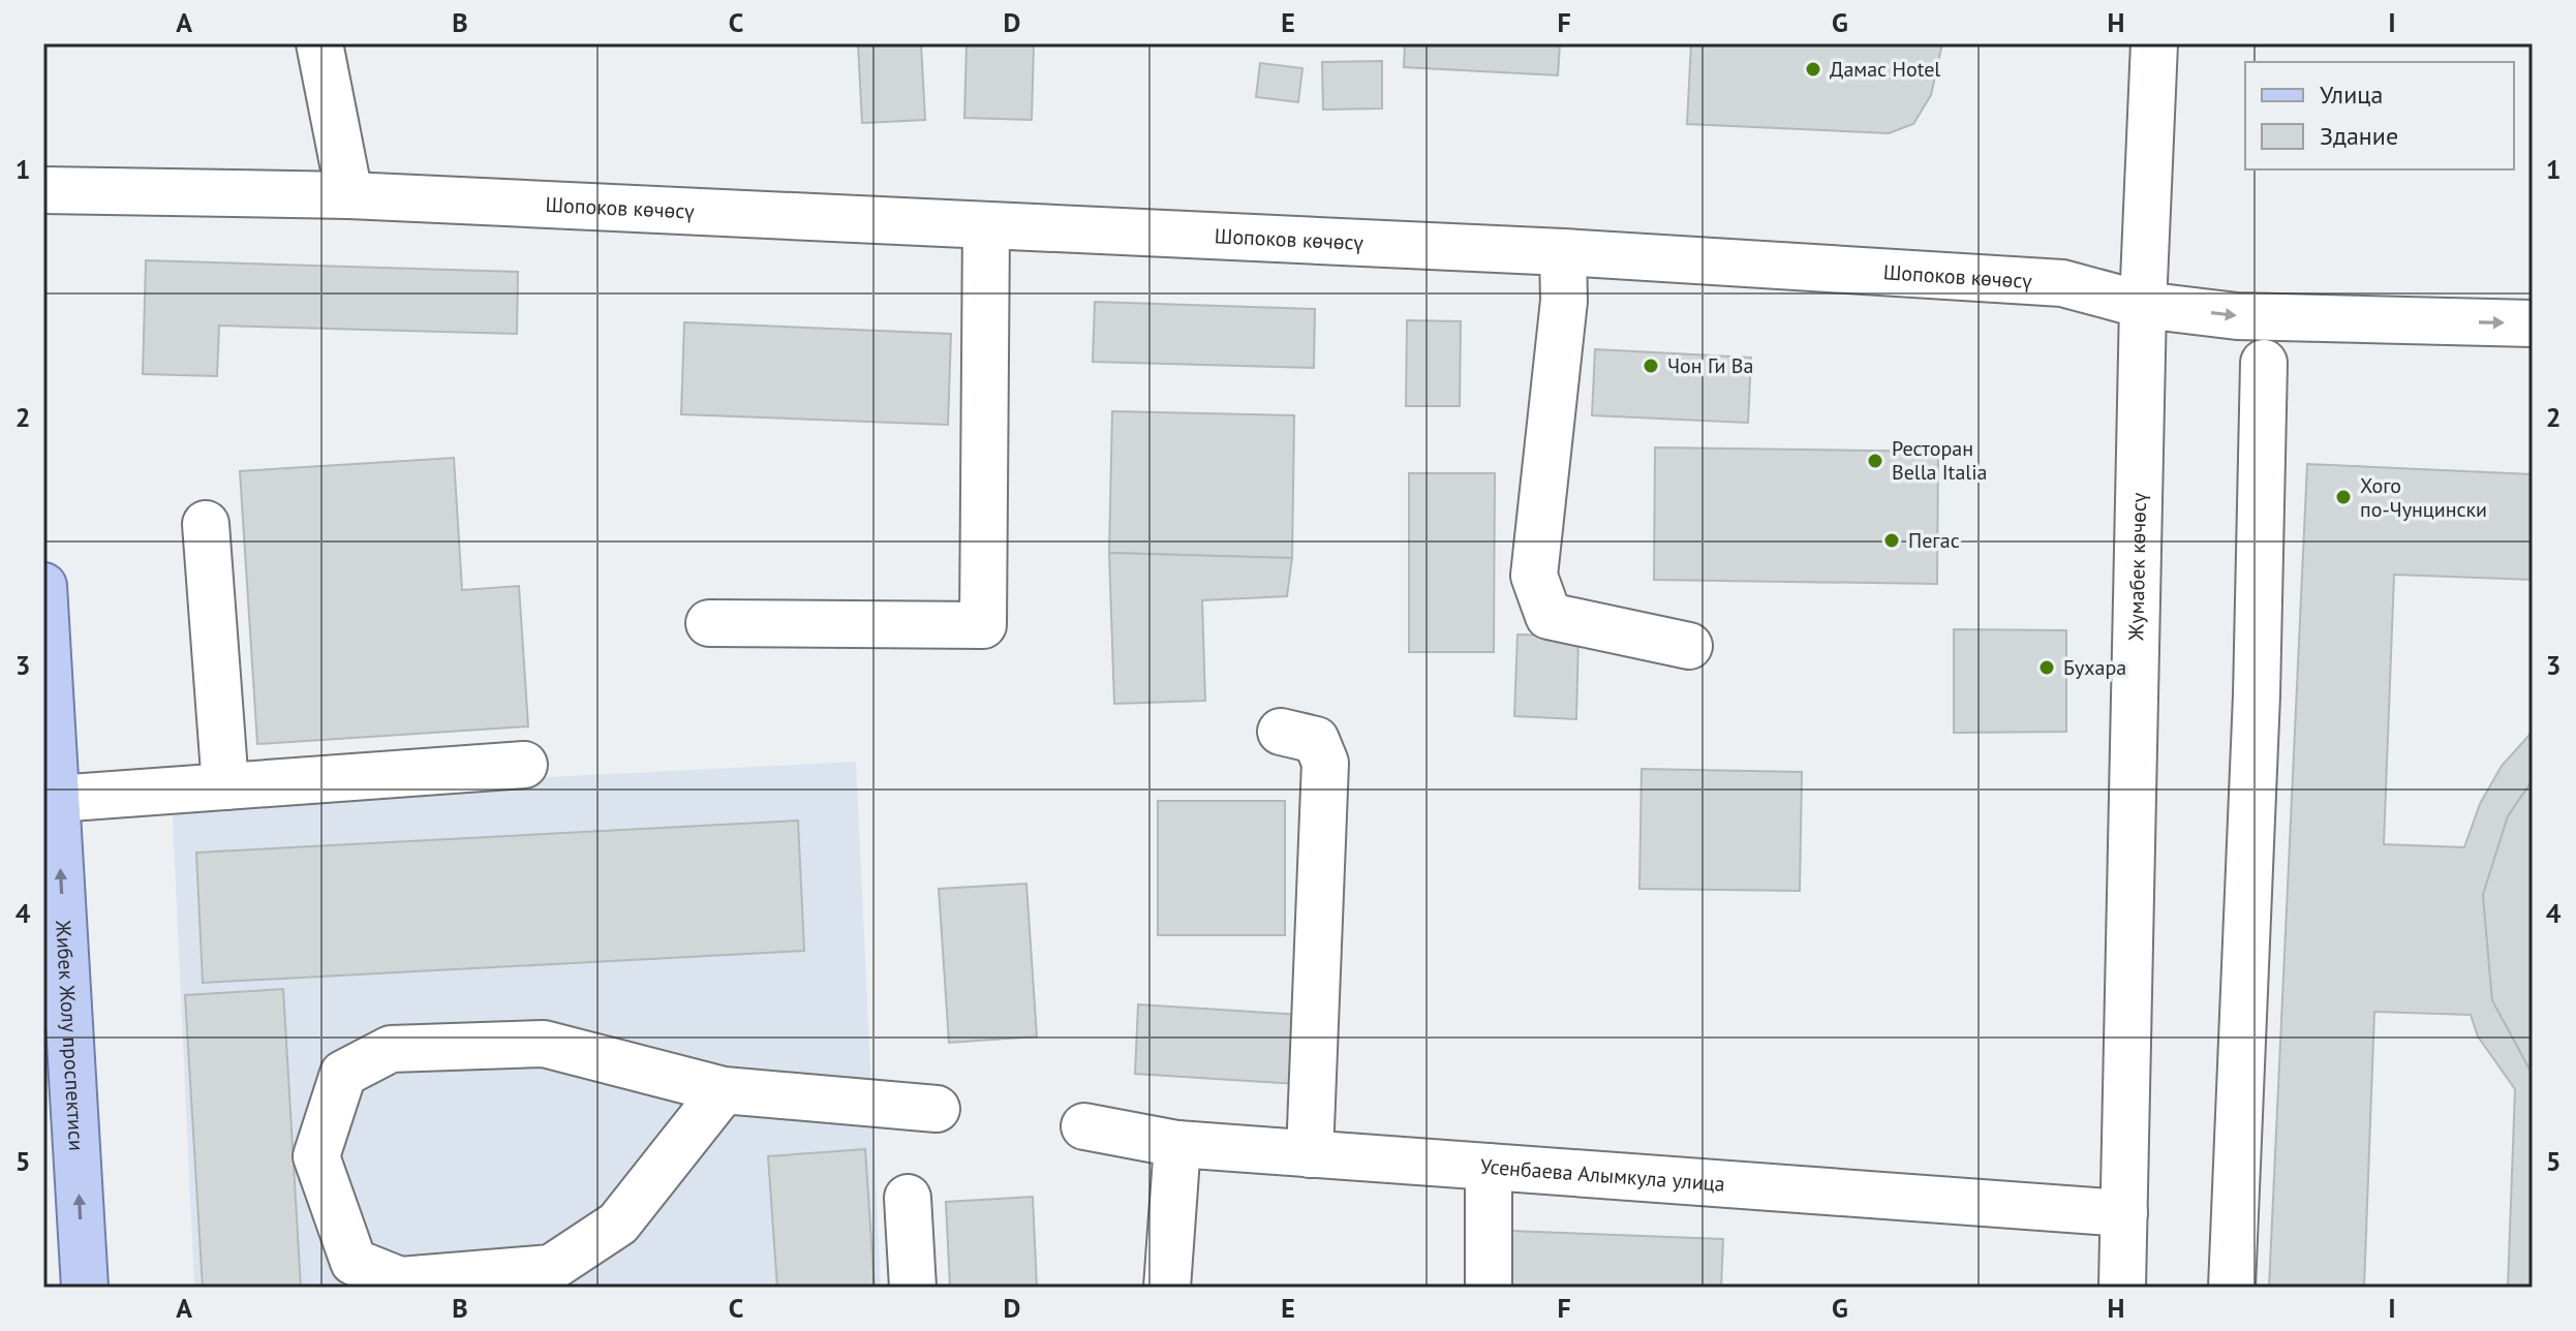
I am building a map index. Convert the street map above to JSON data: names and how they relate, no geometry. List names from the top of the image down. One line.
{"streets":{"main road":["Жибек Жолу проспектиси"],"street":["Шопоков көчөсү","Жумабек көчөсү","Усенбаева Алымкула улица"]},"crossings":[["Шопоков көчөсү","Жумабек көчөсү"],["Жумабек көчөсү","Усенбаева Алымкула улица"]],"one_way":["Жибек Жолу проспектиси"],"places":["Дамас Hotel","Чон Ги Ва","Ресторан Bella Italia","Хого по-Чунцински","Пегас","Бухара"],"legend":["Улица","Здание"],"grid":{"columns":["A","B","C","D","E","F","G","H","I"],"rows":["1","2","3","4","5"]}}
